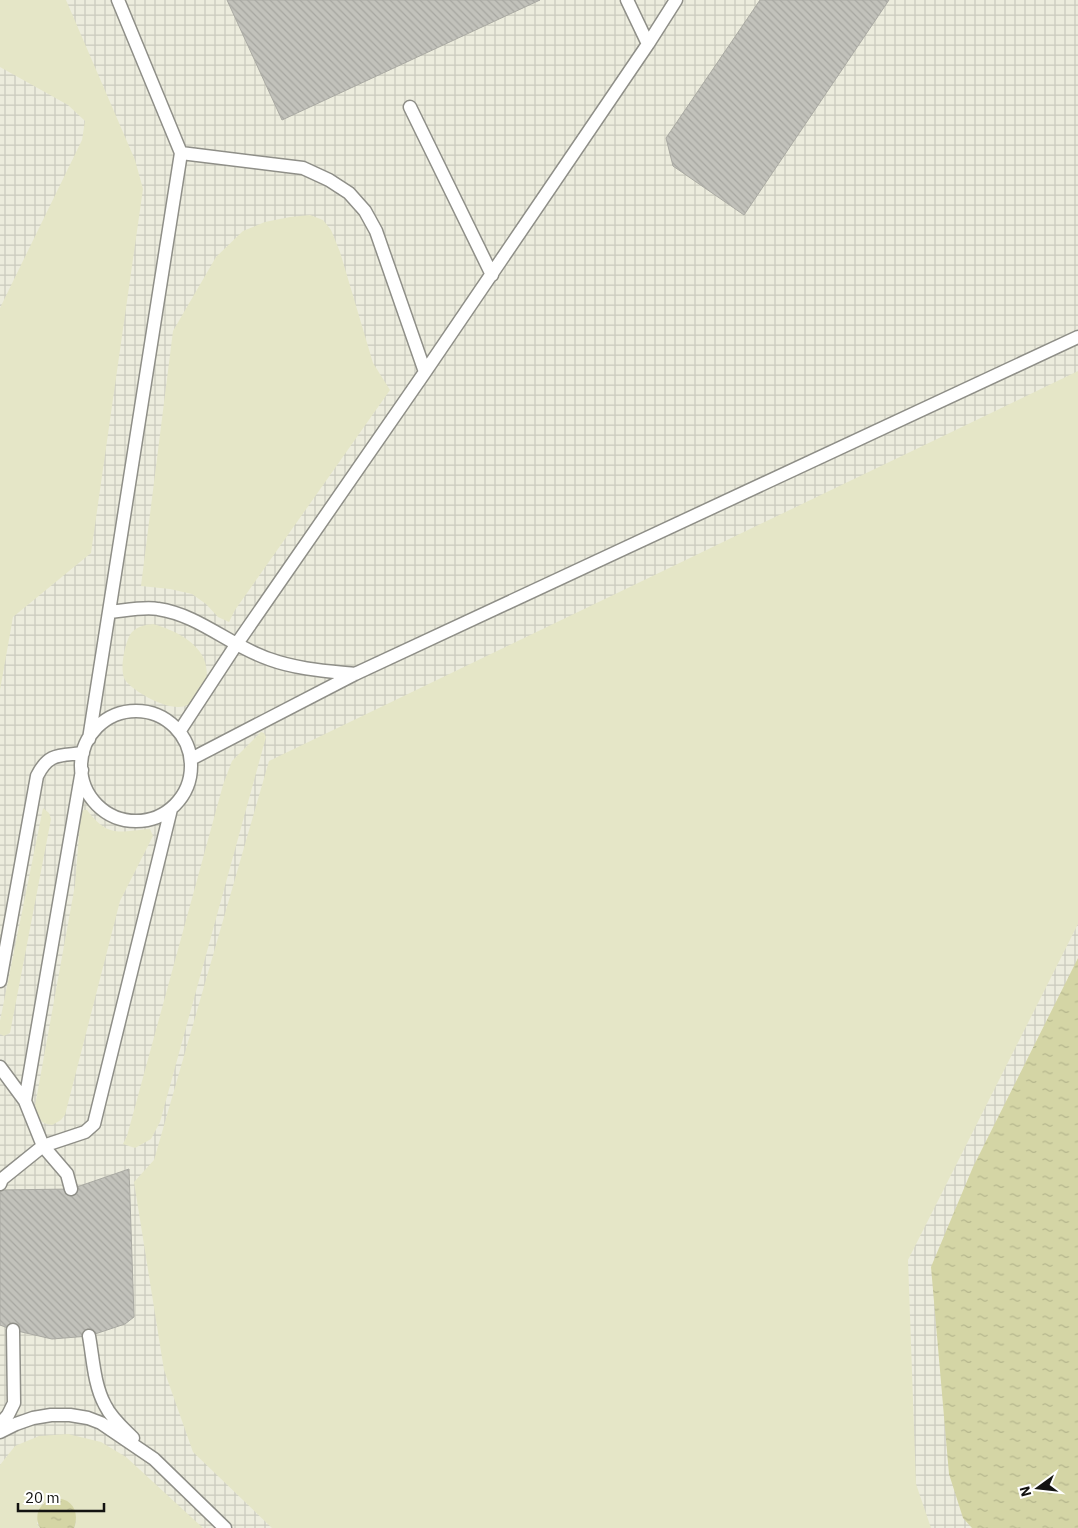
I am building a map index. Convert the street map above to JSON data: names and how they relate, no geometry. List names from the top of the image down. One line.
{"scale_bar":"20 m","north":"left"}
